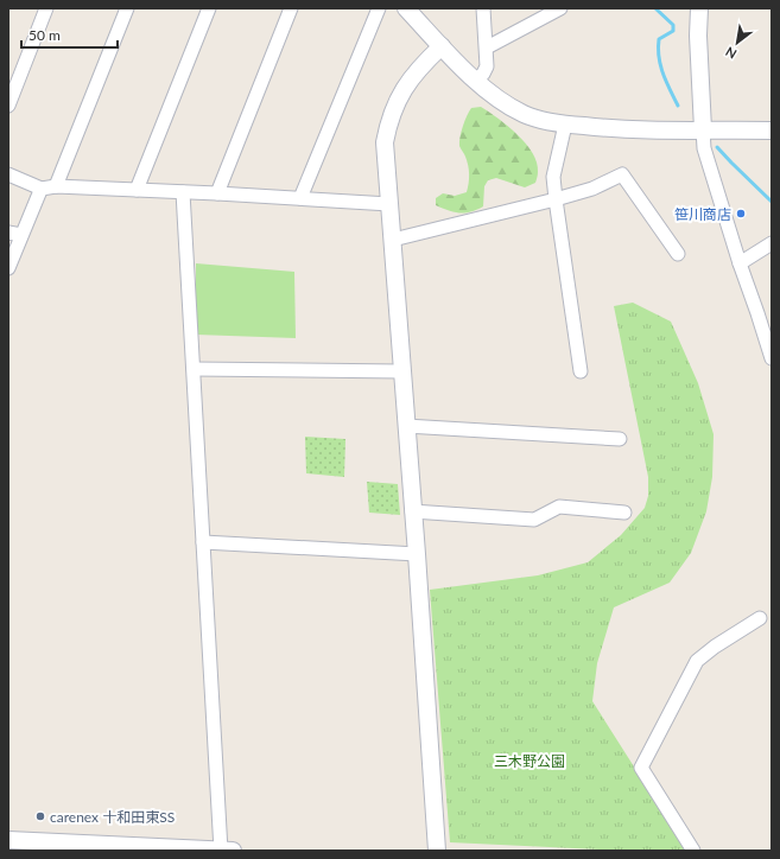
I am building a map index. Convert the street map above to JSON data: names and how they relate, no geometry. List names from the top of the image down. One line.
{"parks":["三木野公園"],"places":["笹川商店","carenex 十和田東SS"],"scale_bar":"50 m","north":"bottom left"}
